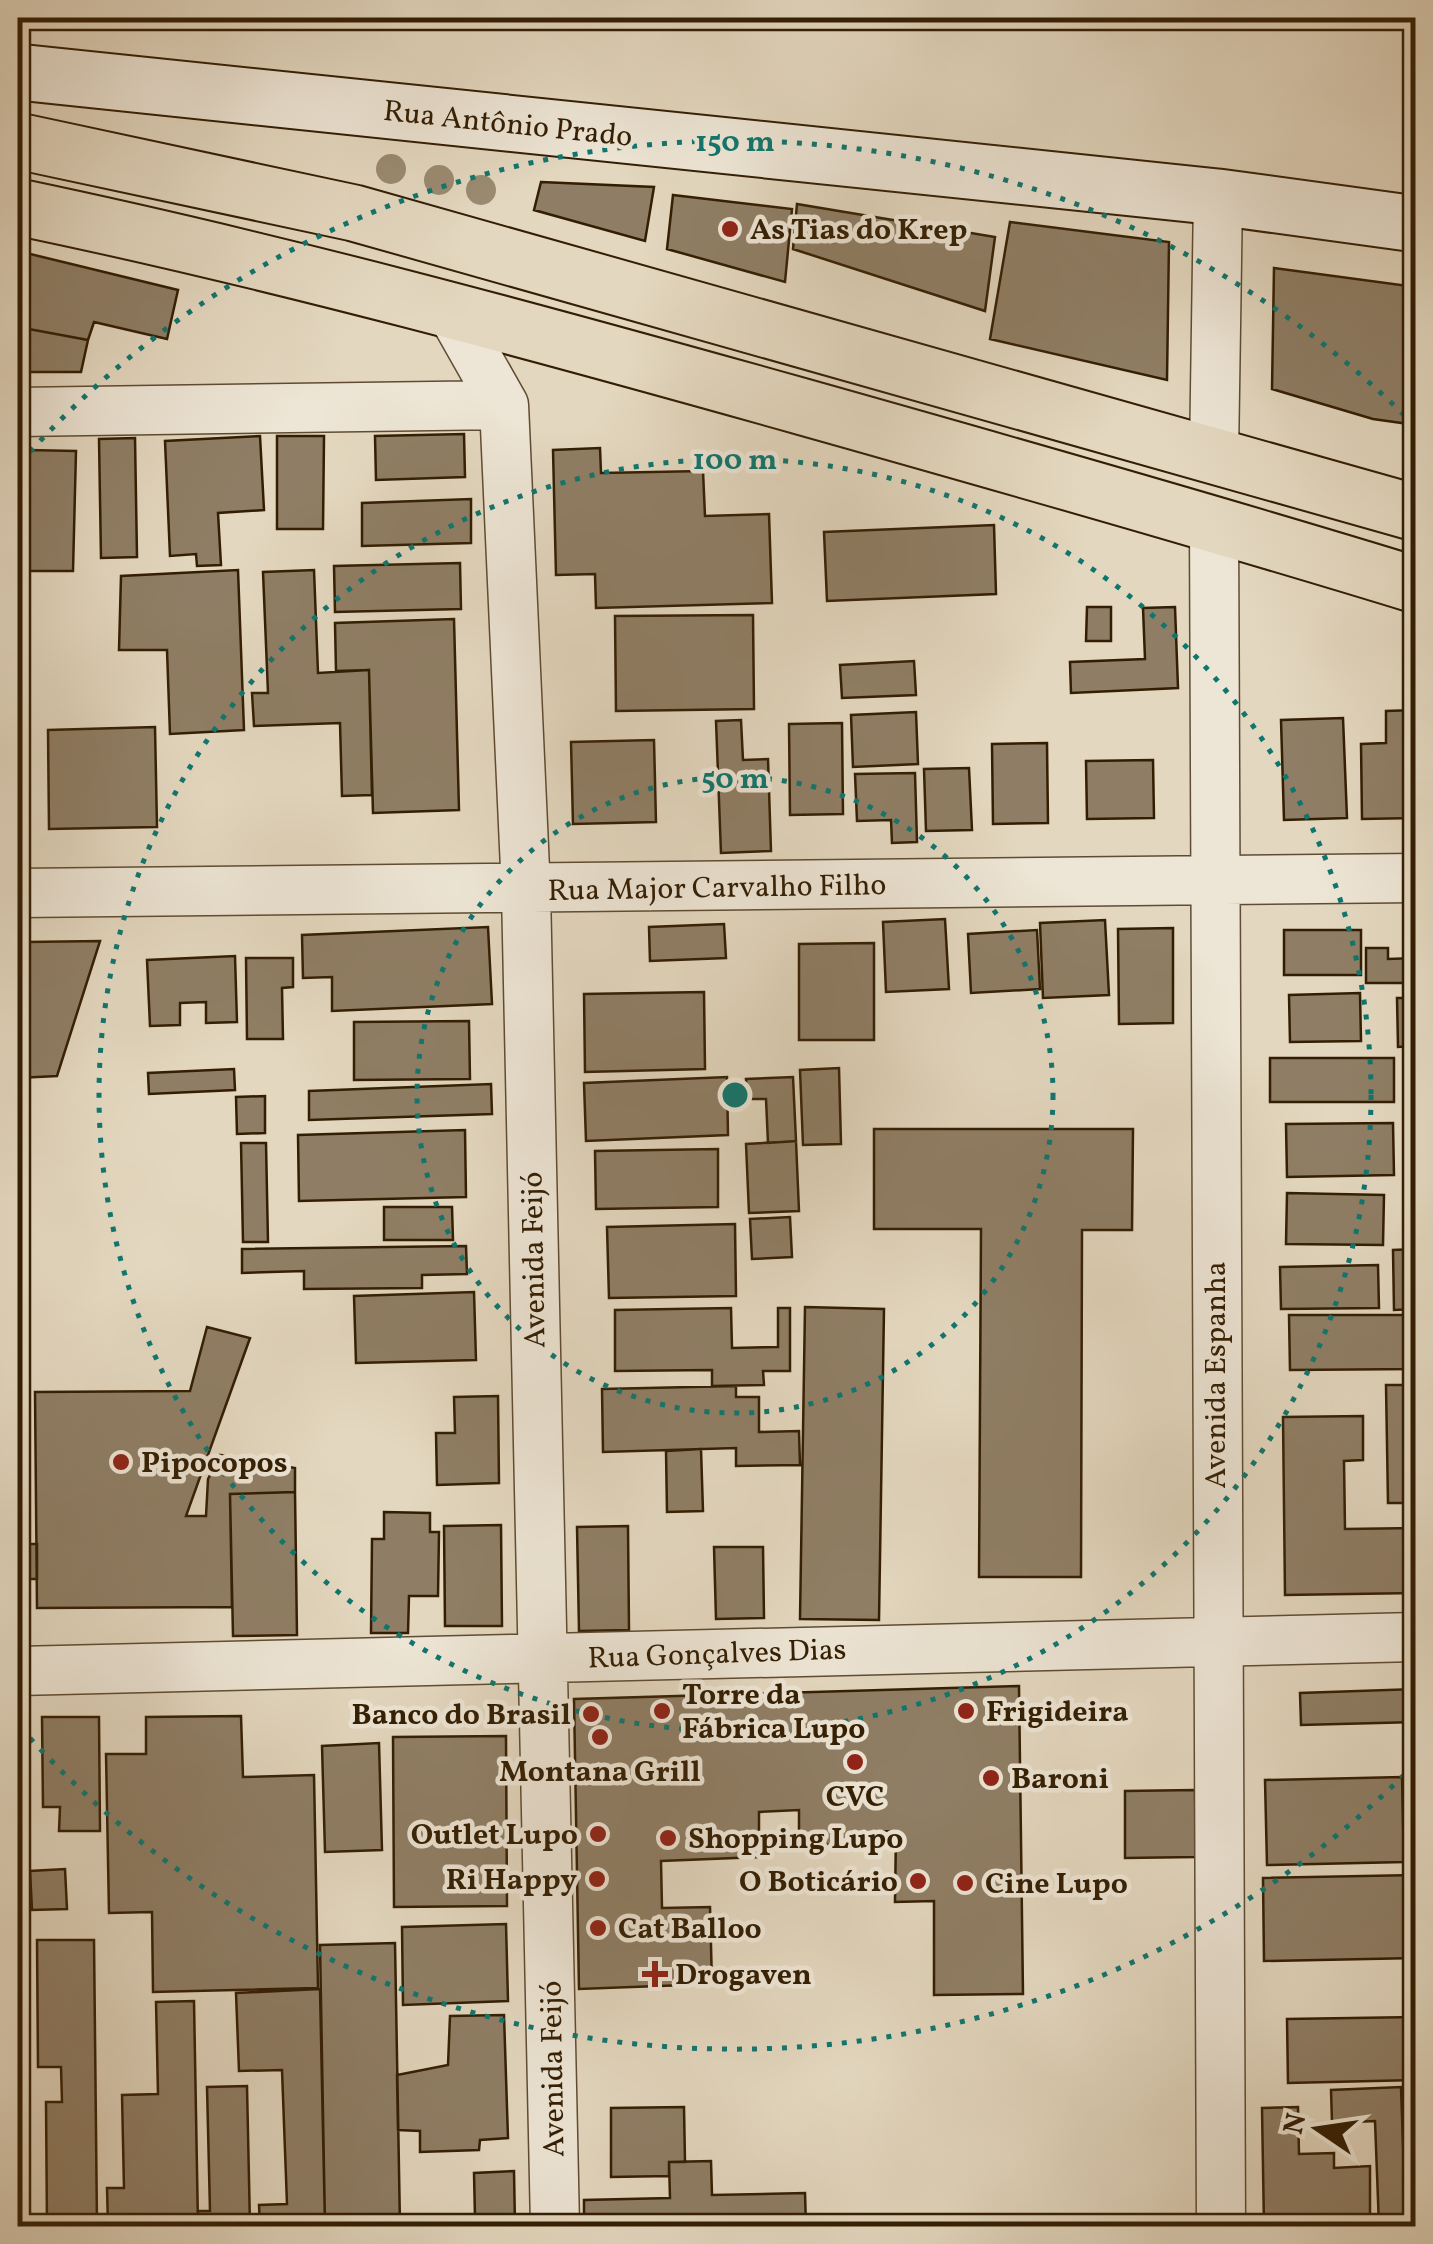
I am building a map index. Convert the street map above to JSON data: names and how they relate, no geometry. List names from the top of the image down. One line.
{"streets":{"main road":["Rua Antônio Prado"],"street":["Rua Major Carvalho Filho","Avenida Feijó","Avenida Espanha","Rua Gonçalves Dias"]},"crossings":[["Rua Major Carvalho Filho","Avenida Feijó"],["Rua Major Carvalho Filho","Avenida Espanha"],["Avenida Feijó","Rua Gonçalves Dias"],["Avenida Espanha","Rua Gonçalves Dias"]],"places":{"other":["As Tias do Krep","Pipocopos","Torre da Fábrica Lupo","Frigideira","Banco do Brasil","Montana Grill","CVC","Baroni","Outlet Lupo","Shopping Lupo","Ri Happy","O Boticário","Cine Lupo","Cat Balloo"],"health":["Drogaven"]},"north":"left","rings":["150 m","100 m","50 m"]}
